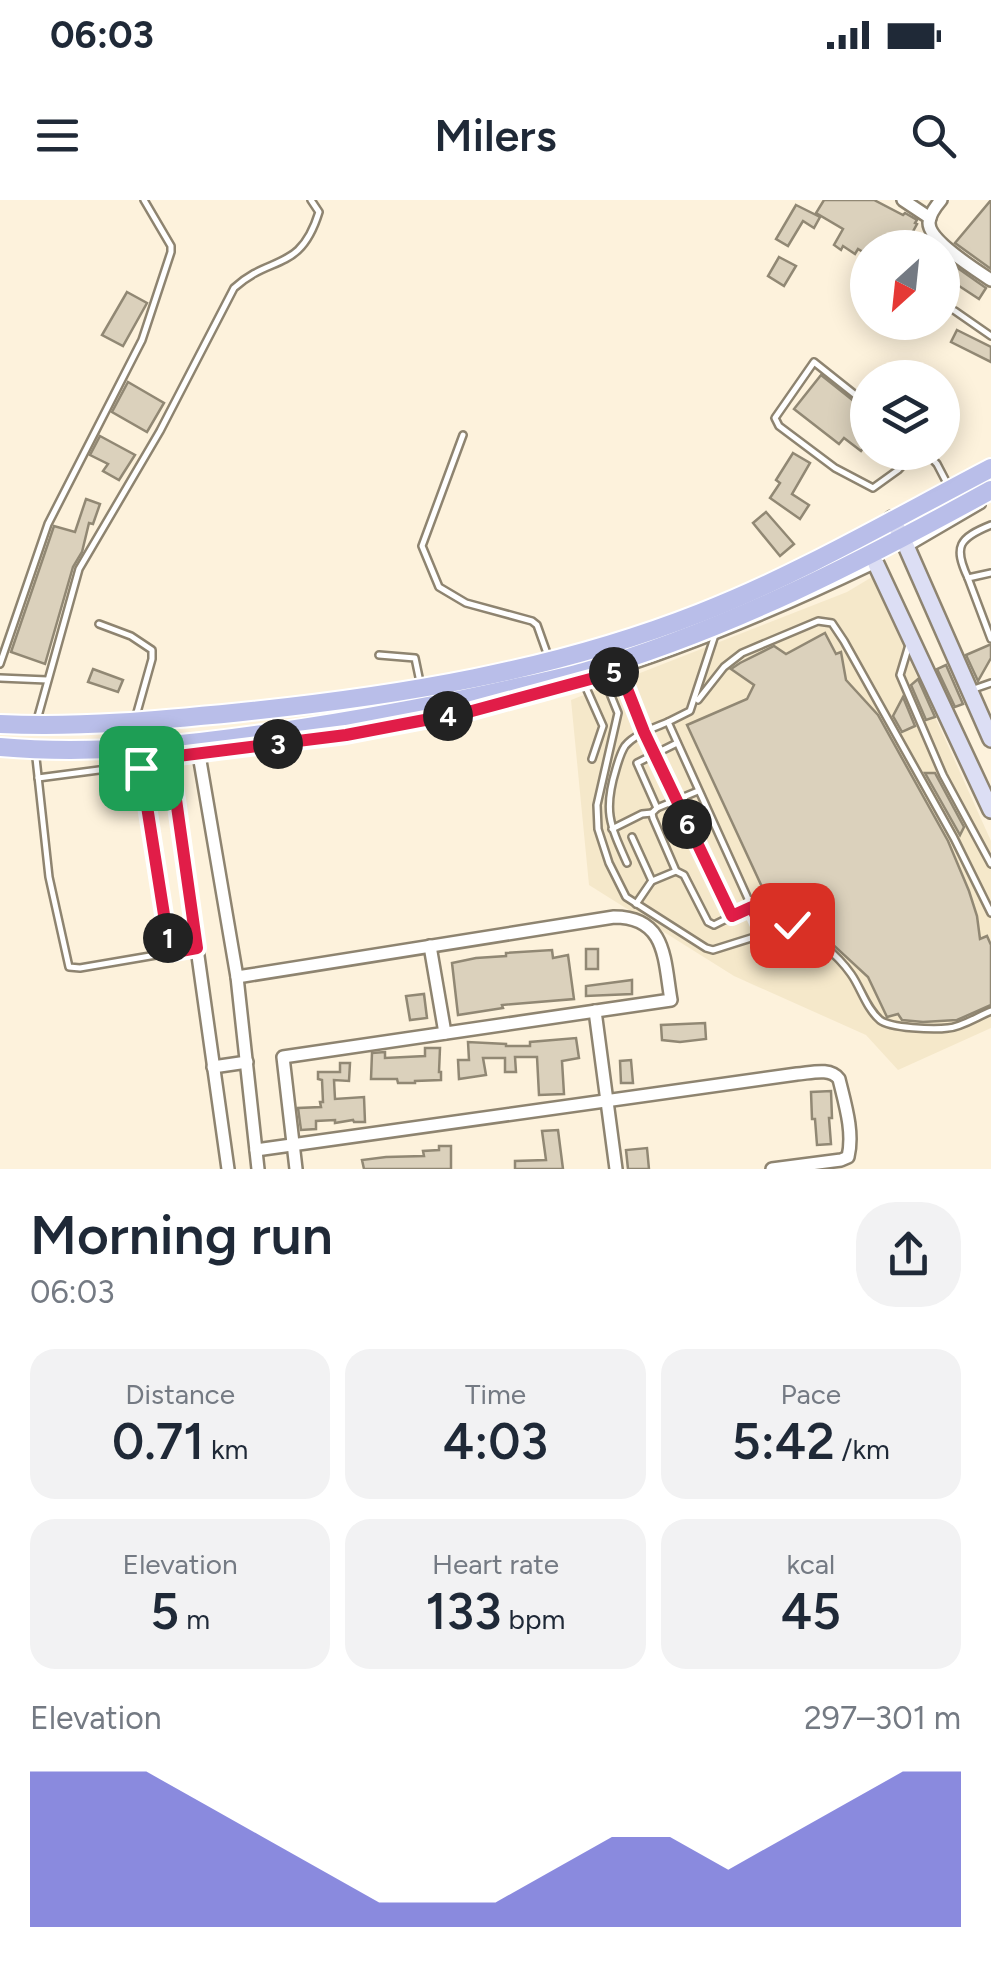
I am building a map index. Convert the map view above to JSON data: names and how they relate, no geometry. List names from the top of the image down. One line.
{"north":"bottom left","page":{"status":"06:03","header":"Milers","pins":["5","4","3","6","1"],"heading":["Morning run","06:03"],"stats":[["Distance","0.71 km"],["Time","4:03"],["Pace","5:42 /km"],["Elevation","5 m"],["Heart rate","133 bpm"],["kcal","45"]],"chart":["Elevation","297–301 m"]}}
